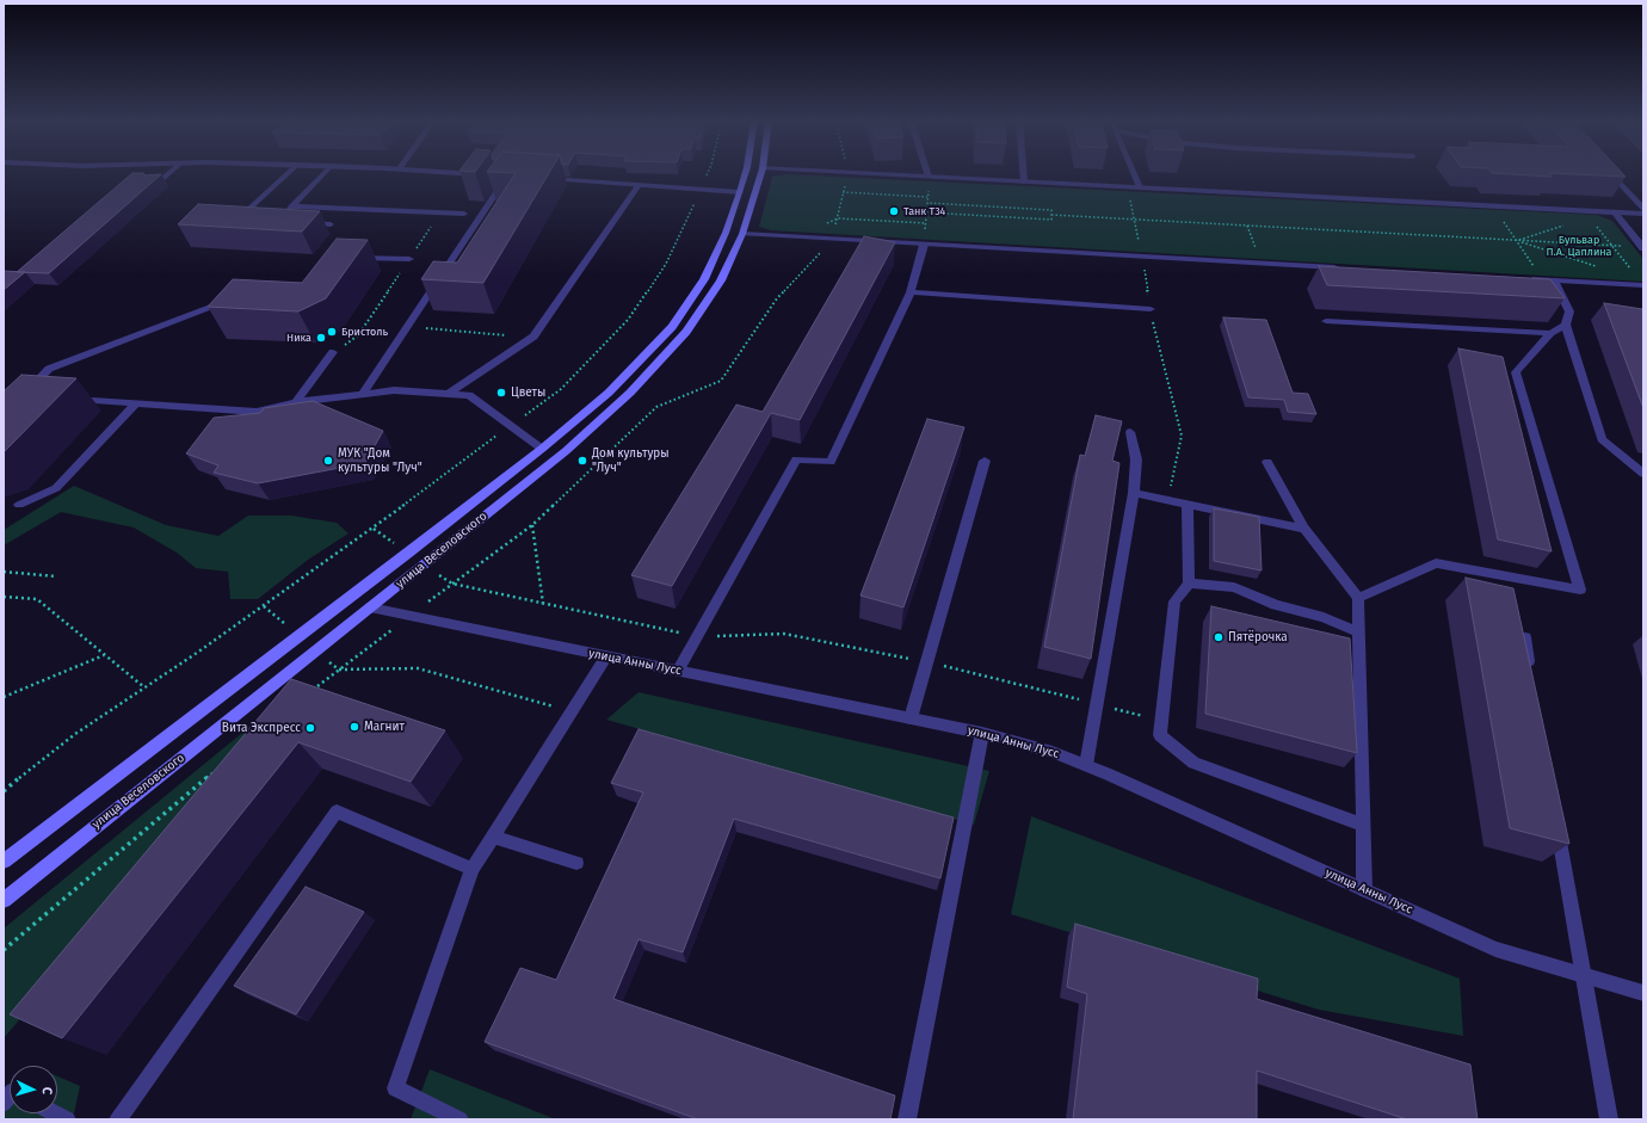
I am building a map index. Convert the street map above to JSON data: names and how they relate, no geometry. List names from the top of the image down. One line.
{"streets":{"main road":["улица Веселовского","улица Анны Лусс"]},"crossings":[["улица Веселовского","улица Анны Лусс"]],"parks":["Бульвар П.А. Цаплина"],"places":["Танк T34","Бристоль","Ника","Цветы","МУК \"Дом культуры \"Луч\"","Дом культуры \"Луч\"","Пятёрочка","Магнит","Вита Экспресс"],"north":"right"}
